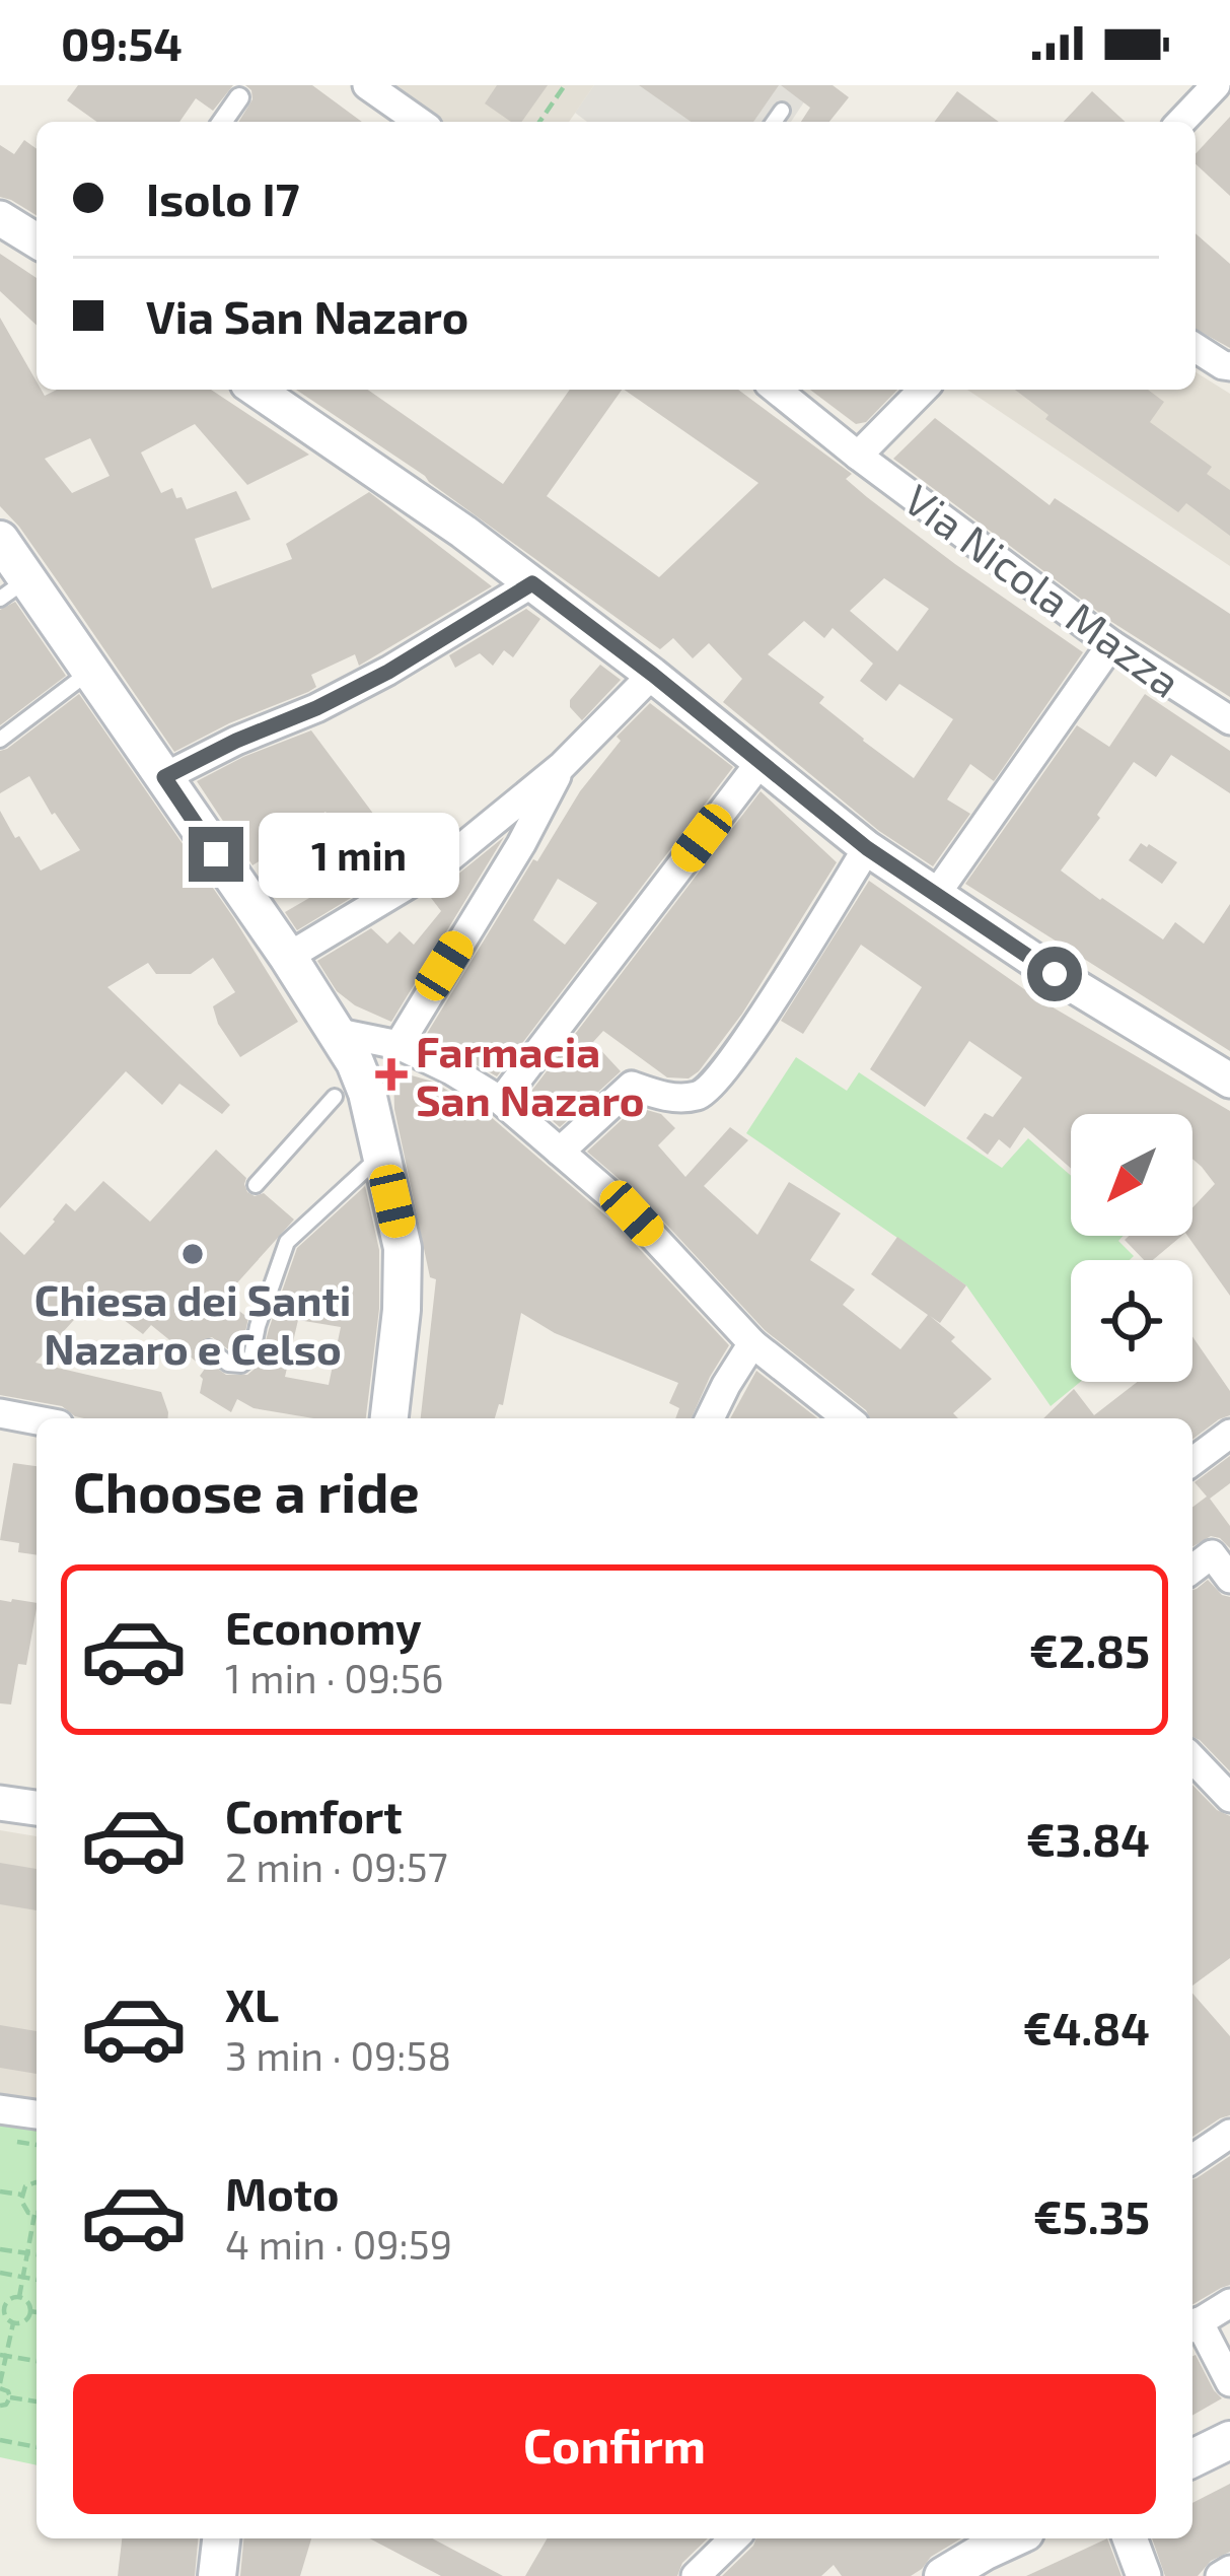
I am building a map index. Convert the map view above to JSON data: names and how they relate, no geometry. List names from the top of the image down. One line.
{"streets":{"street":["Via Nicola Mazza"]},"places":{"health":["Farmacia San Nazaro"],"other":["Chiesa dei Santi Nazaro e Celso"]},"north":"bottom left","page":{"status":"09:54","banner":["Isolo I7","Via San Nazaro"],"bubble":"1 min","heading":"Choose a ride","list":[{"name":"Economy","note":"1 min · 09:56","value":"€2.85"},{"name":"Comfort","note":"2 min · 09:57","value":"€3.84"},{"name":"XL","note":"3 min · 09:58","value":"€4.84"},{"name":"Moto","note":"4 min · 09:59","value":"€5.35"}],"buttons":"Confirm"}}
